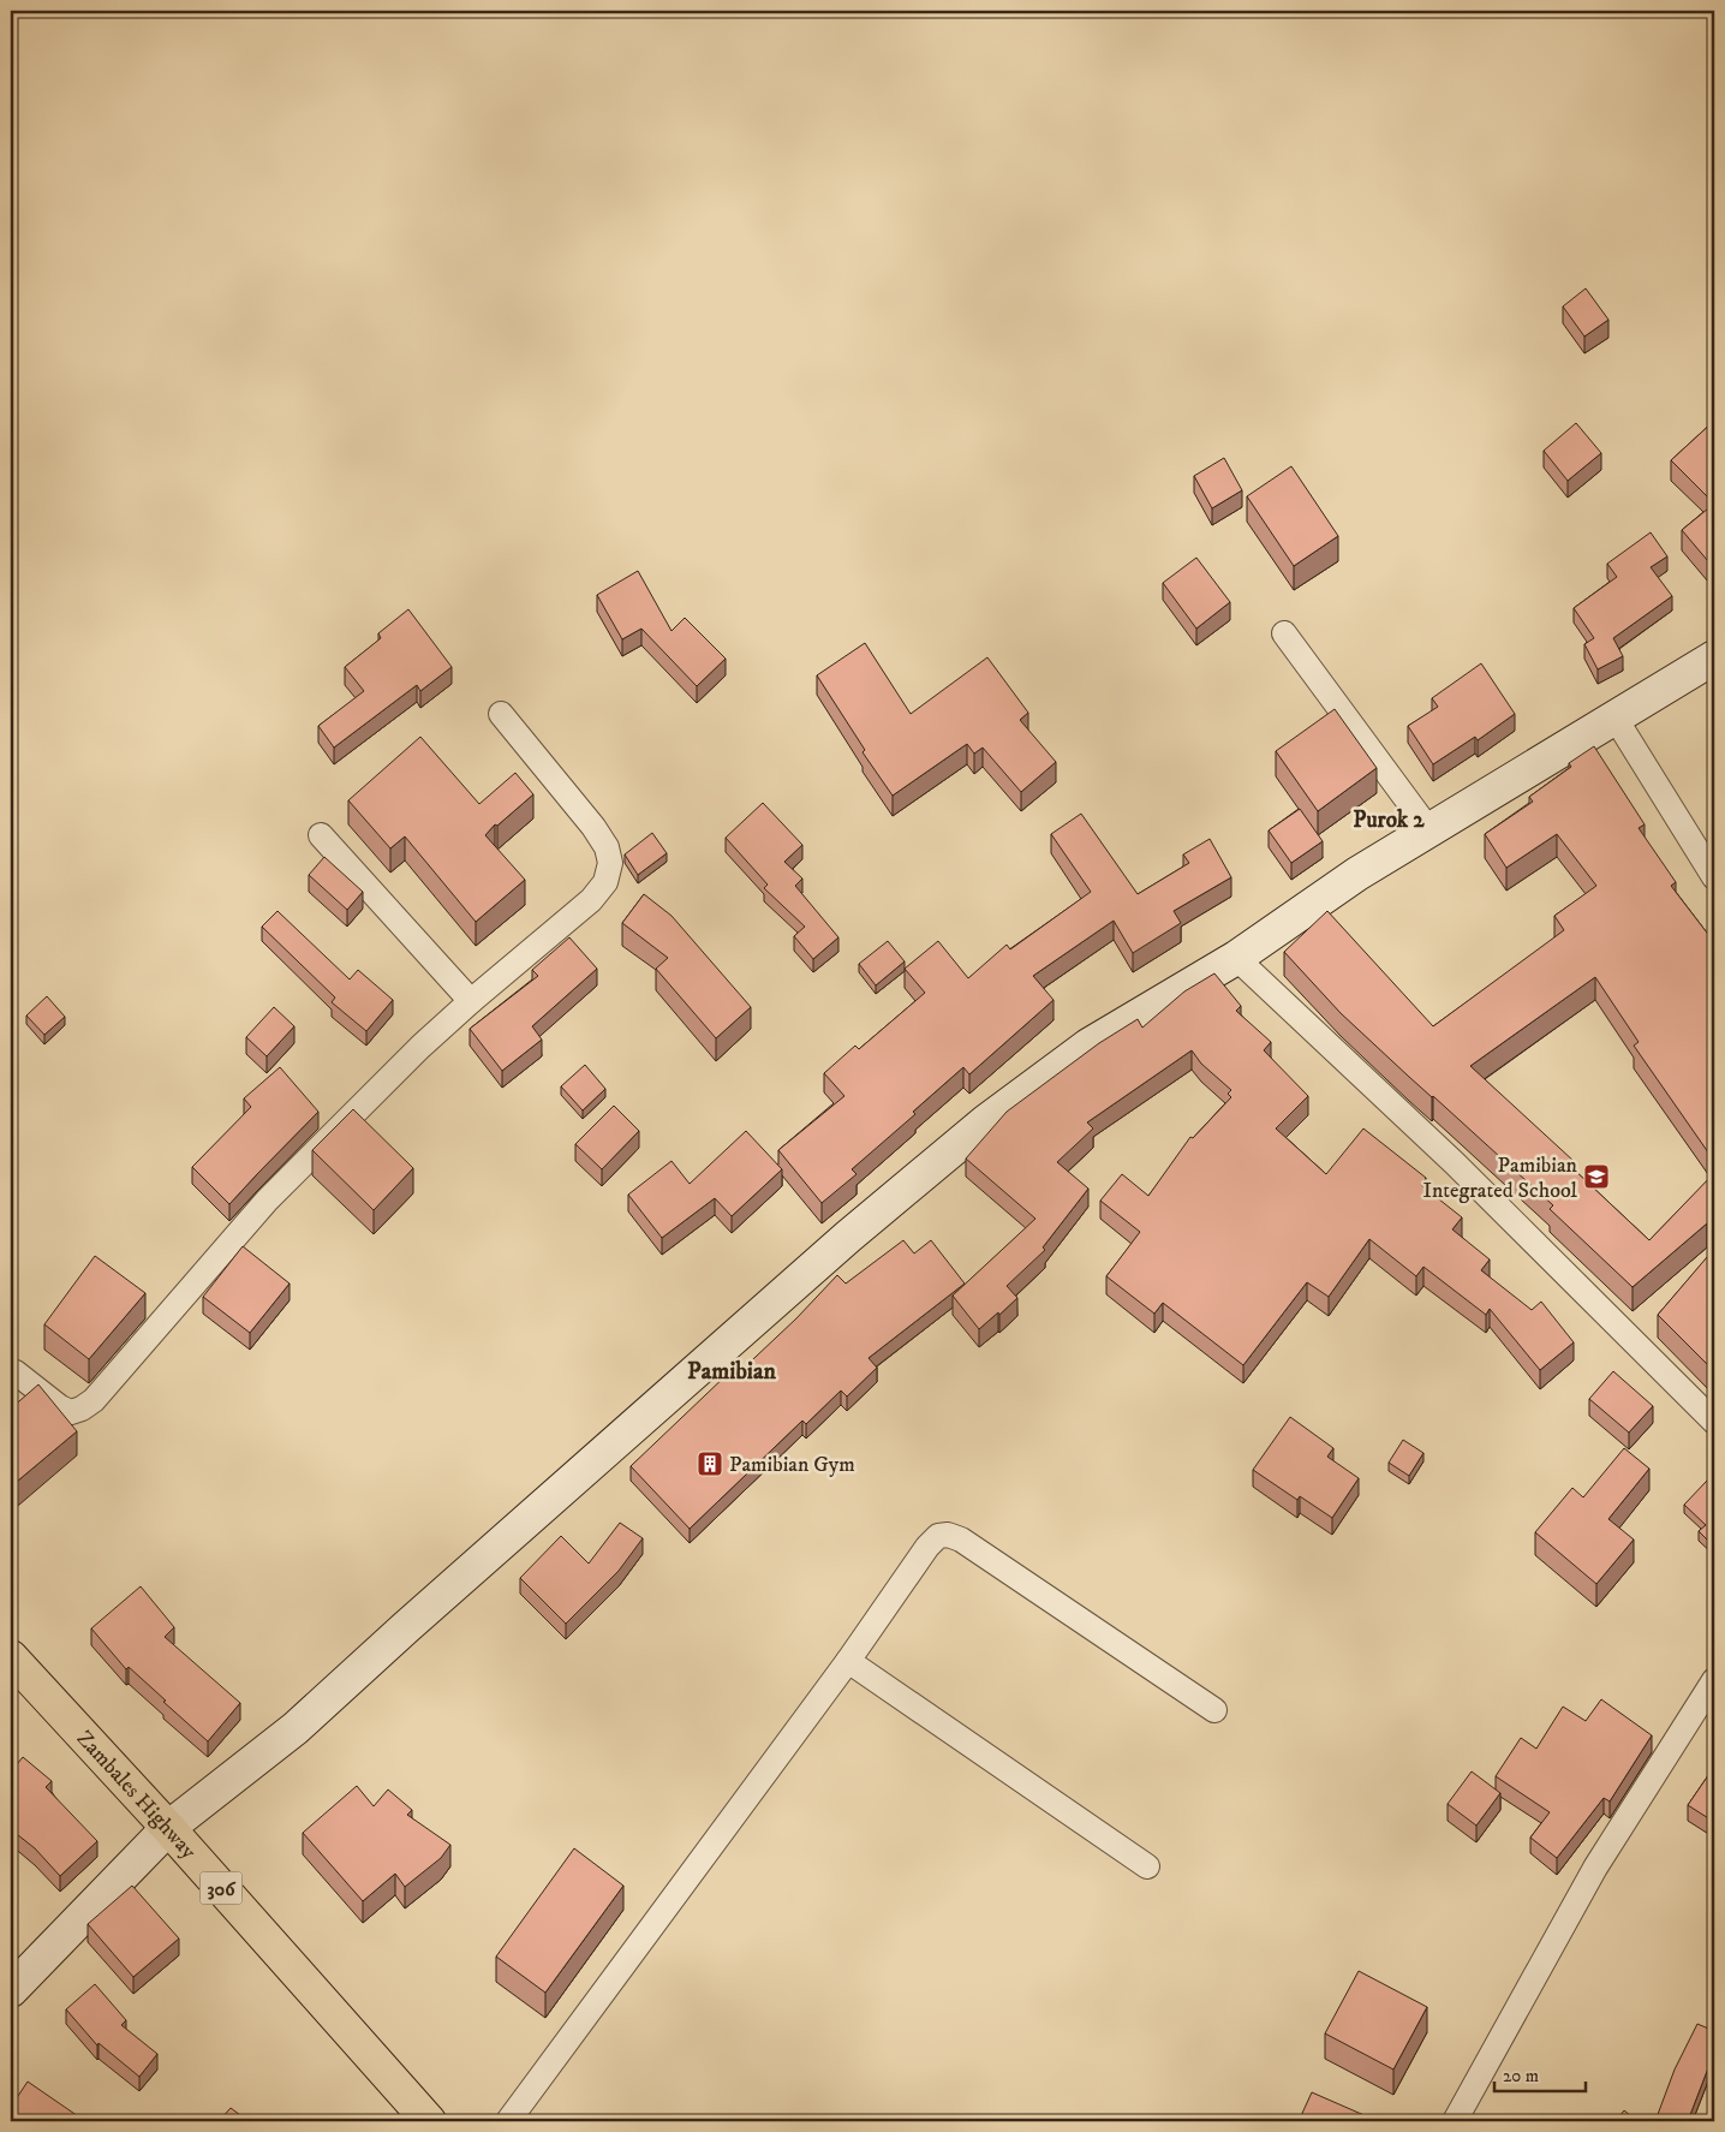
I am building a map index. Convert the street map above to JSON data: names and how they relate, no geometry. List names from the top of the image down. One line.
{"streets":{"main road":["Zambales Highway","306"]},"districts":["Purok 2","Pamibian"],"places":{"school or university":["Pamibian Integrated School"],"building":["Pamibian Gym"]},"scale_bar":"20 m"}
